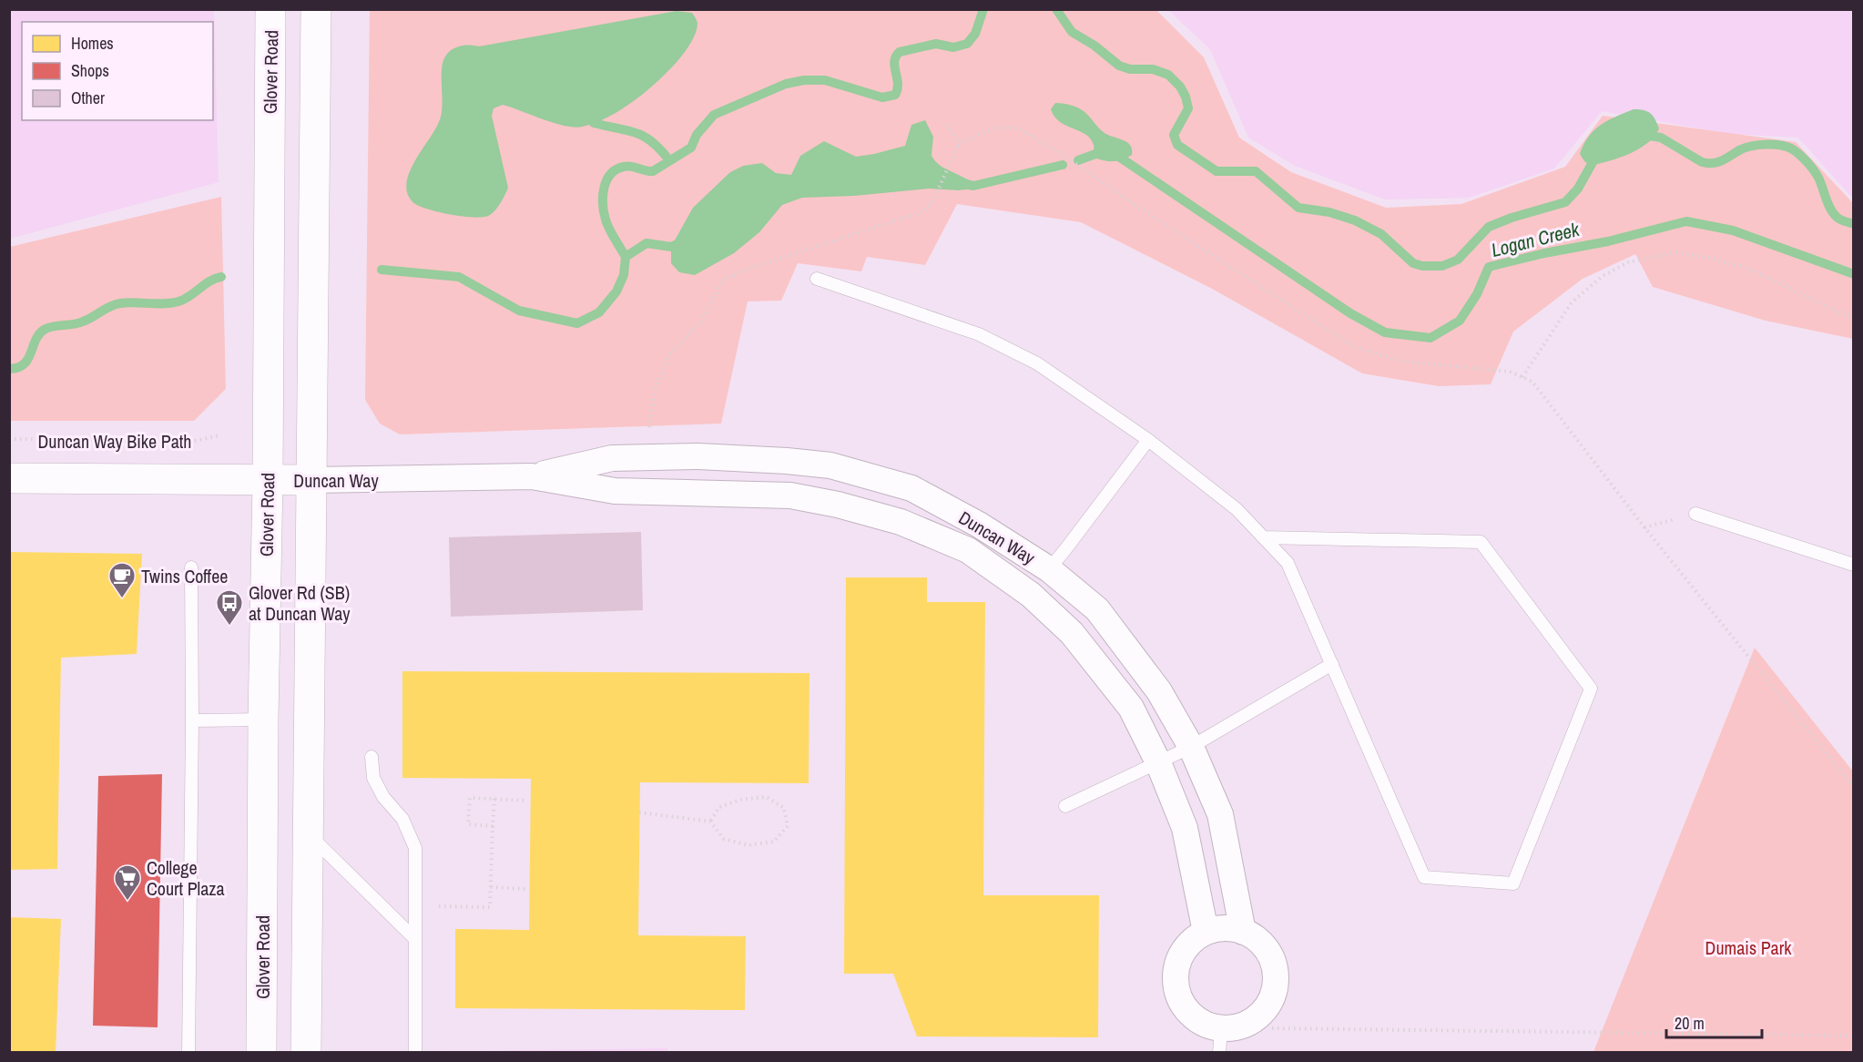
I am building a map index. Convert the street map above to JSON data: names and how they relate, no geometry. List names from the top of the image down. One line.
{"streets":{"main road":["Glover Road","Duncan Way"],"path":["Duncan Way Bike Path"]},"crossings":[["Glover Road","Duncan Way"]],"water":["Logan Creek"],"parks":["Dumais Park"],"places":{"cafe":["Twins Coffee"],"bus stop":["Glover Rd (SB) at Duncan Way"],"supermarket":["College Court Plaza"]},"legend":["Homes","Shops","Other"],"scale_bar":"20 m"}
